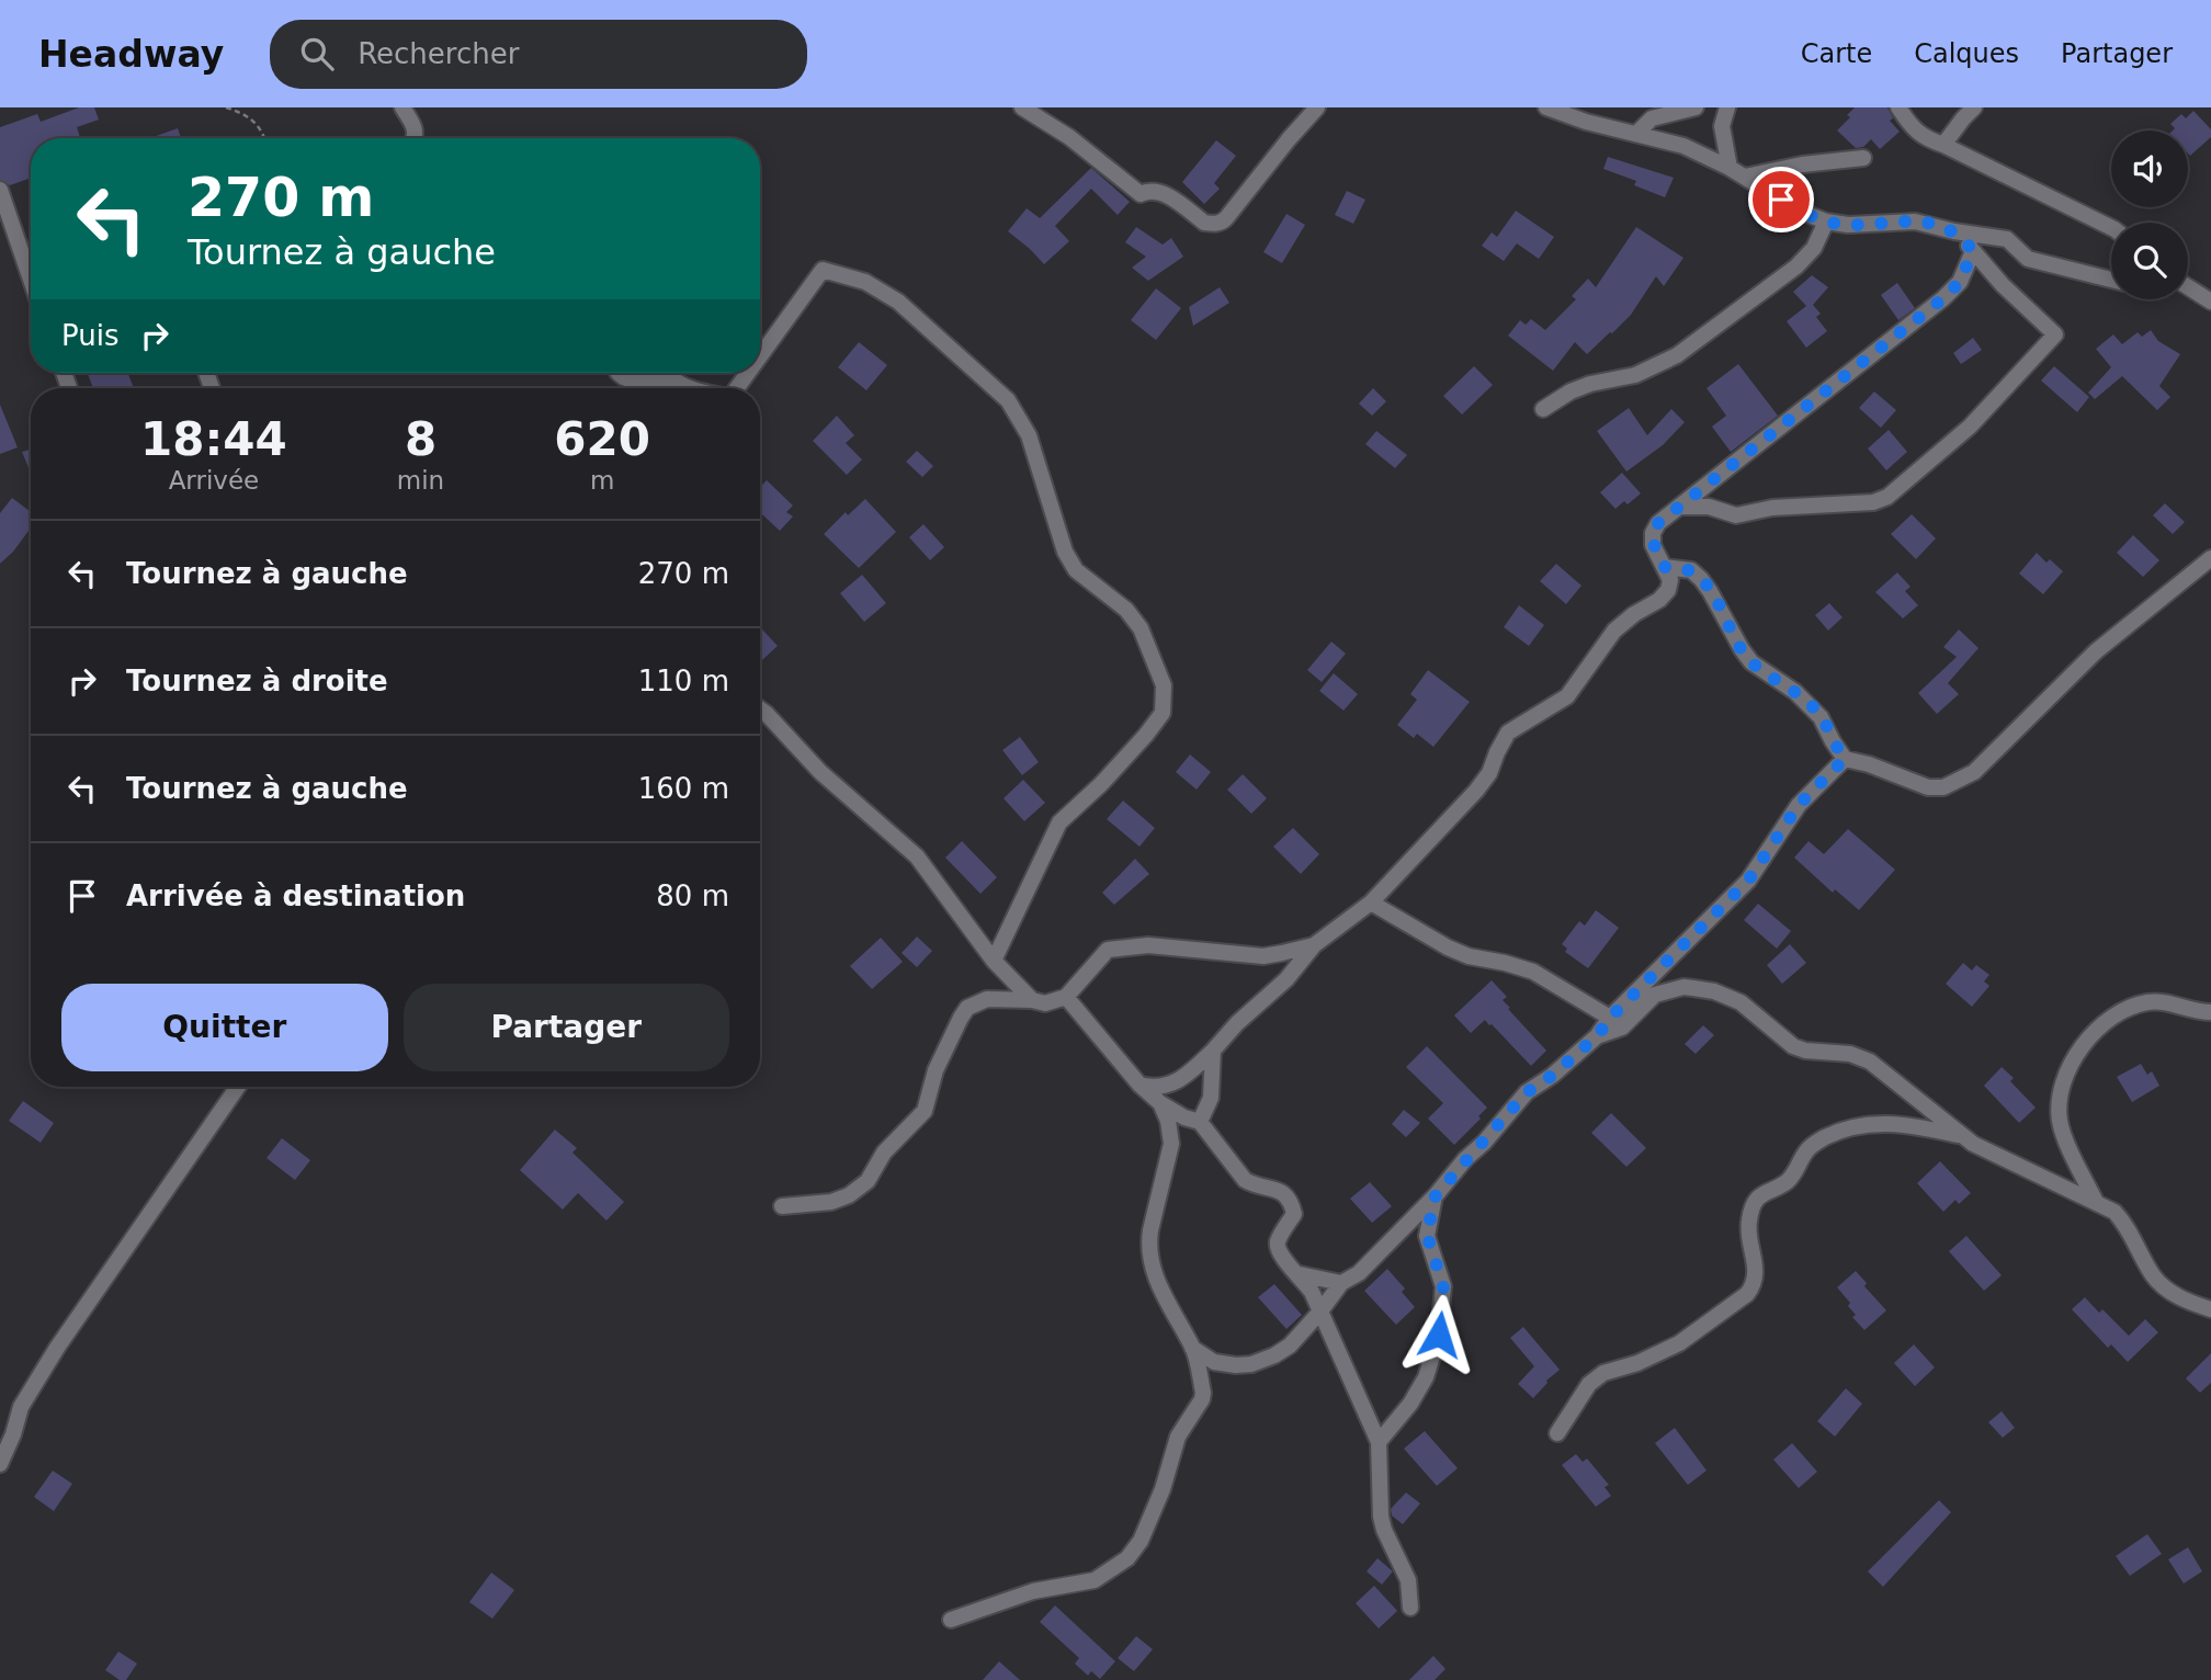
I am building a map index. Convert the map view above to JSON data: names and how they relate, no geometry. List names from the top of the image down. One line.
{"page":{"header":"Headway","search":"Rechercher","nav":["Carte","Calques","Partager"],"turn":["270 m","Tournez à gauche"],"then":"Puis","eta":["18:44","Arrivée","8","min","620","m"],"list":[{"name":"Tournez à gauche","value":"270 m"},{"name":"Tournez à droite","value":"110 m"},{"name":"Tournez à gauche","value":"160 m"},{"name":"Arrivée à destination","value":"80 m"}],"buttons":["Quitter","Partager"]}}
